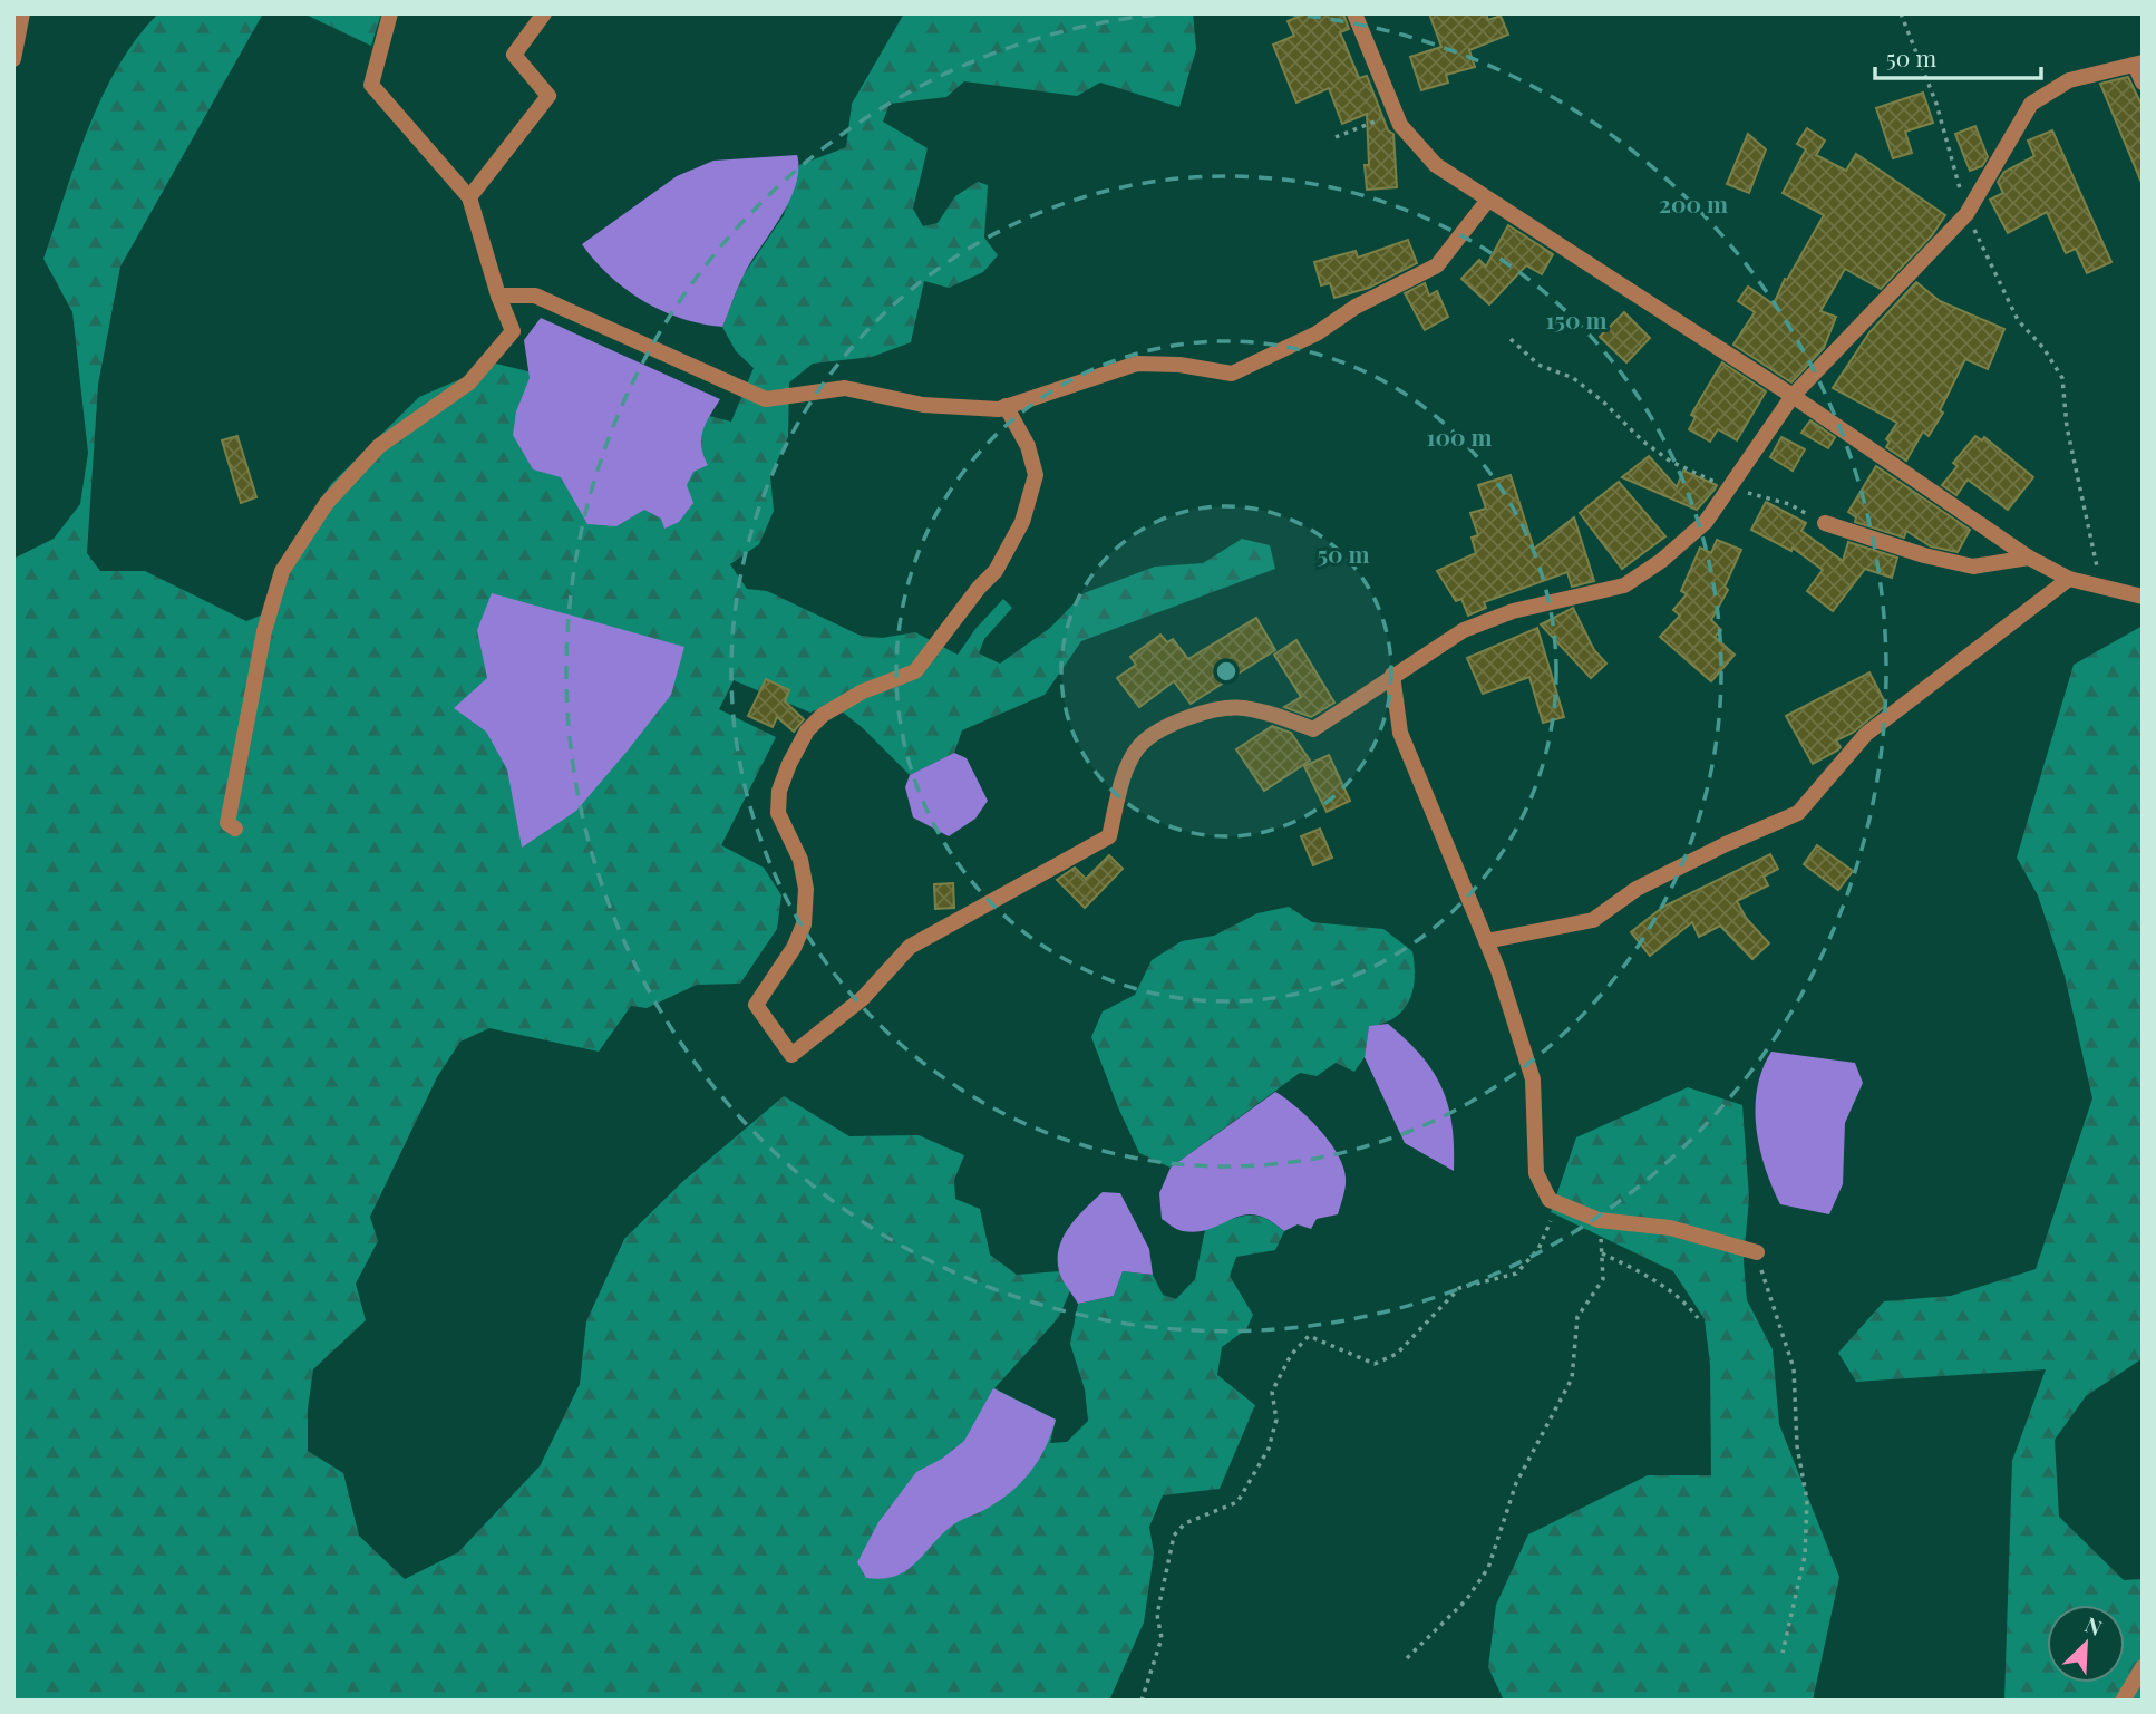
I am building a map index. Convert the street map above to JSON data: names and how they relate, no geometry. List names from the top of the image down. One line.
{"scale_bar":"50 m","north":"top right","rings":["200 m","150 m","100 m","50 m"]}
